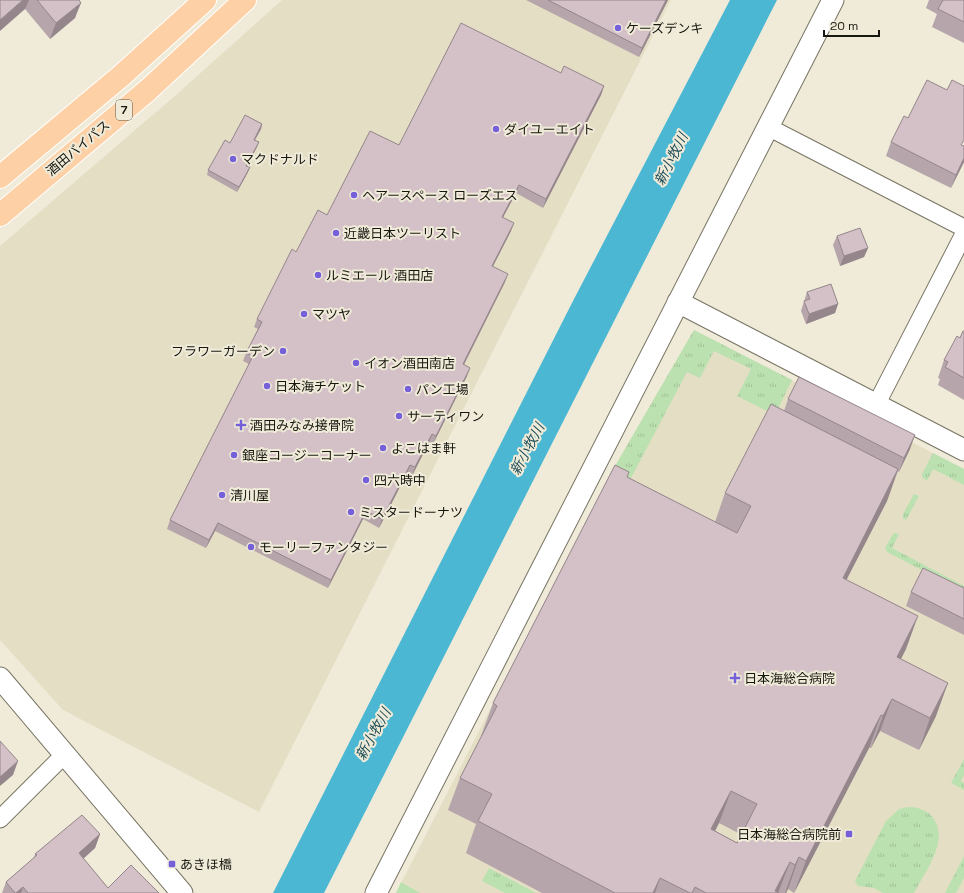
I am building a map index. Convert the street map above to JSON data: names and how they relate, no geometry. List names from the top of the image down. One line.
{"streets":{"highway":["7","酒田バイパス"]},"water":["新小牧川"],"places":{"other":["ケーズデンキ","ダイユーエイト","マクドナルド","ヘアースペース ローズエス","近畿日本ツーリスト","ルミエール 酒田店","マツヤ","フラワーガーデン","イオン酒田南店","日本海チケット","パン工場","サーティワン","よこはま軒","銀座コージーコーナー","四六時中","清川屋","ミスタードーナツ","モーリーファンタジー"],"health":["酒田みなみ接骨院","日本海総合病院"],"transit":["日本海総合病院前","あきほ橋"]},"scale_bar":"20 m"}
